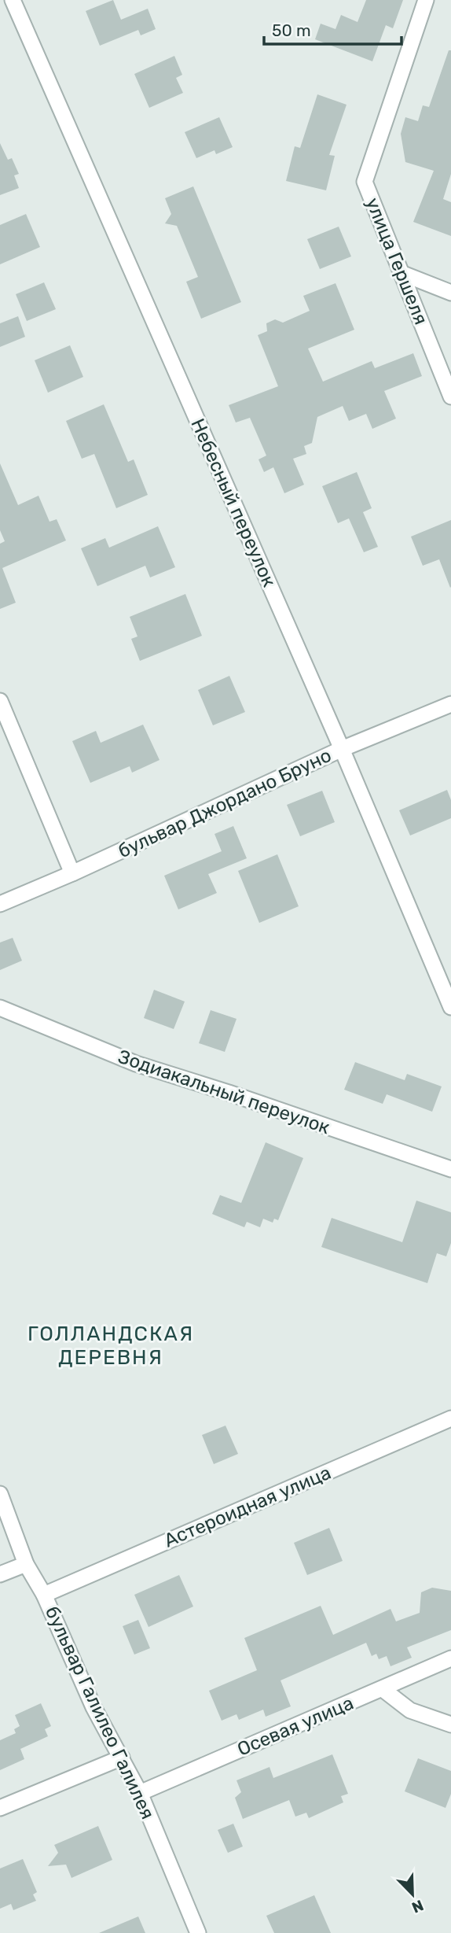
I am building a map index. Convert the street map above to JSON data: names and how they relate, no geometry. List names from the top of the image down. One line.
{"streets":{"street":["улица Гершеля","Небесный переулок","бульвар Джордано Бруно","Зодиакальный переулок","Астероидная улица","бульвар Галилео Галилея","Осевая улица"]},"crossings":[["Небесный переулок","бульвар Джордано Бруно"],["Астероидная улица","бульвар Галилео Галилея"],["бульвар Галилео Галилея","Осевая улица"]],"districts":["ГОЛЛАНДСКАЯ ДЕРЕВНЯ"],"scale_bar":"50 m","north":"bottom right"}
